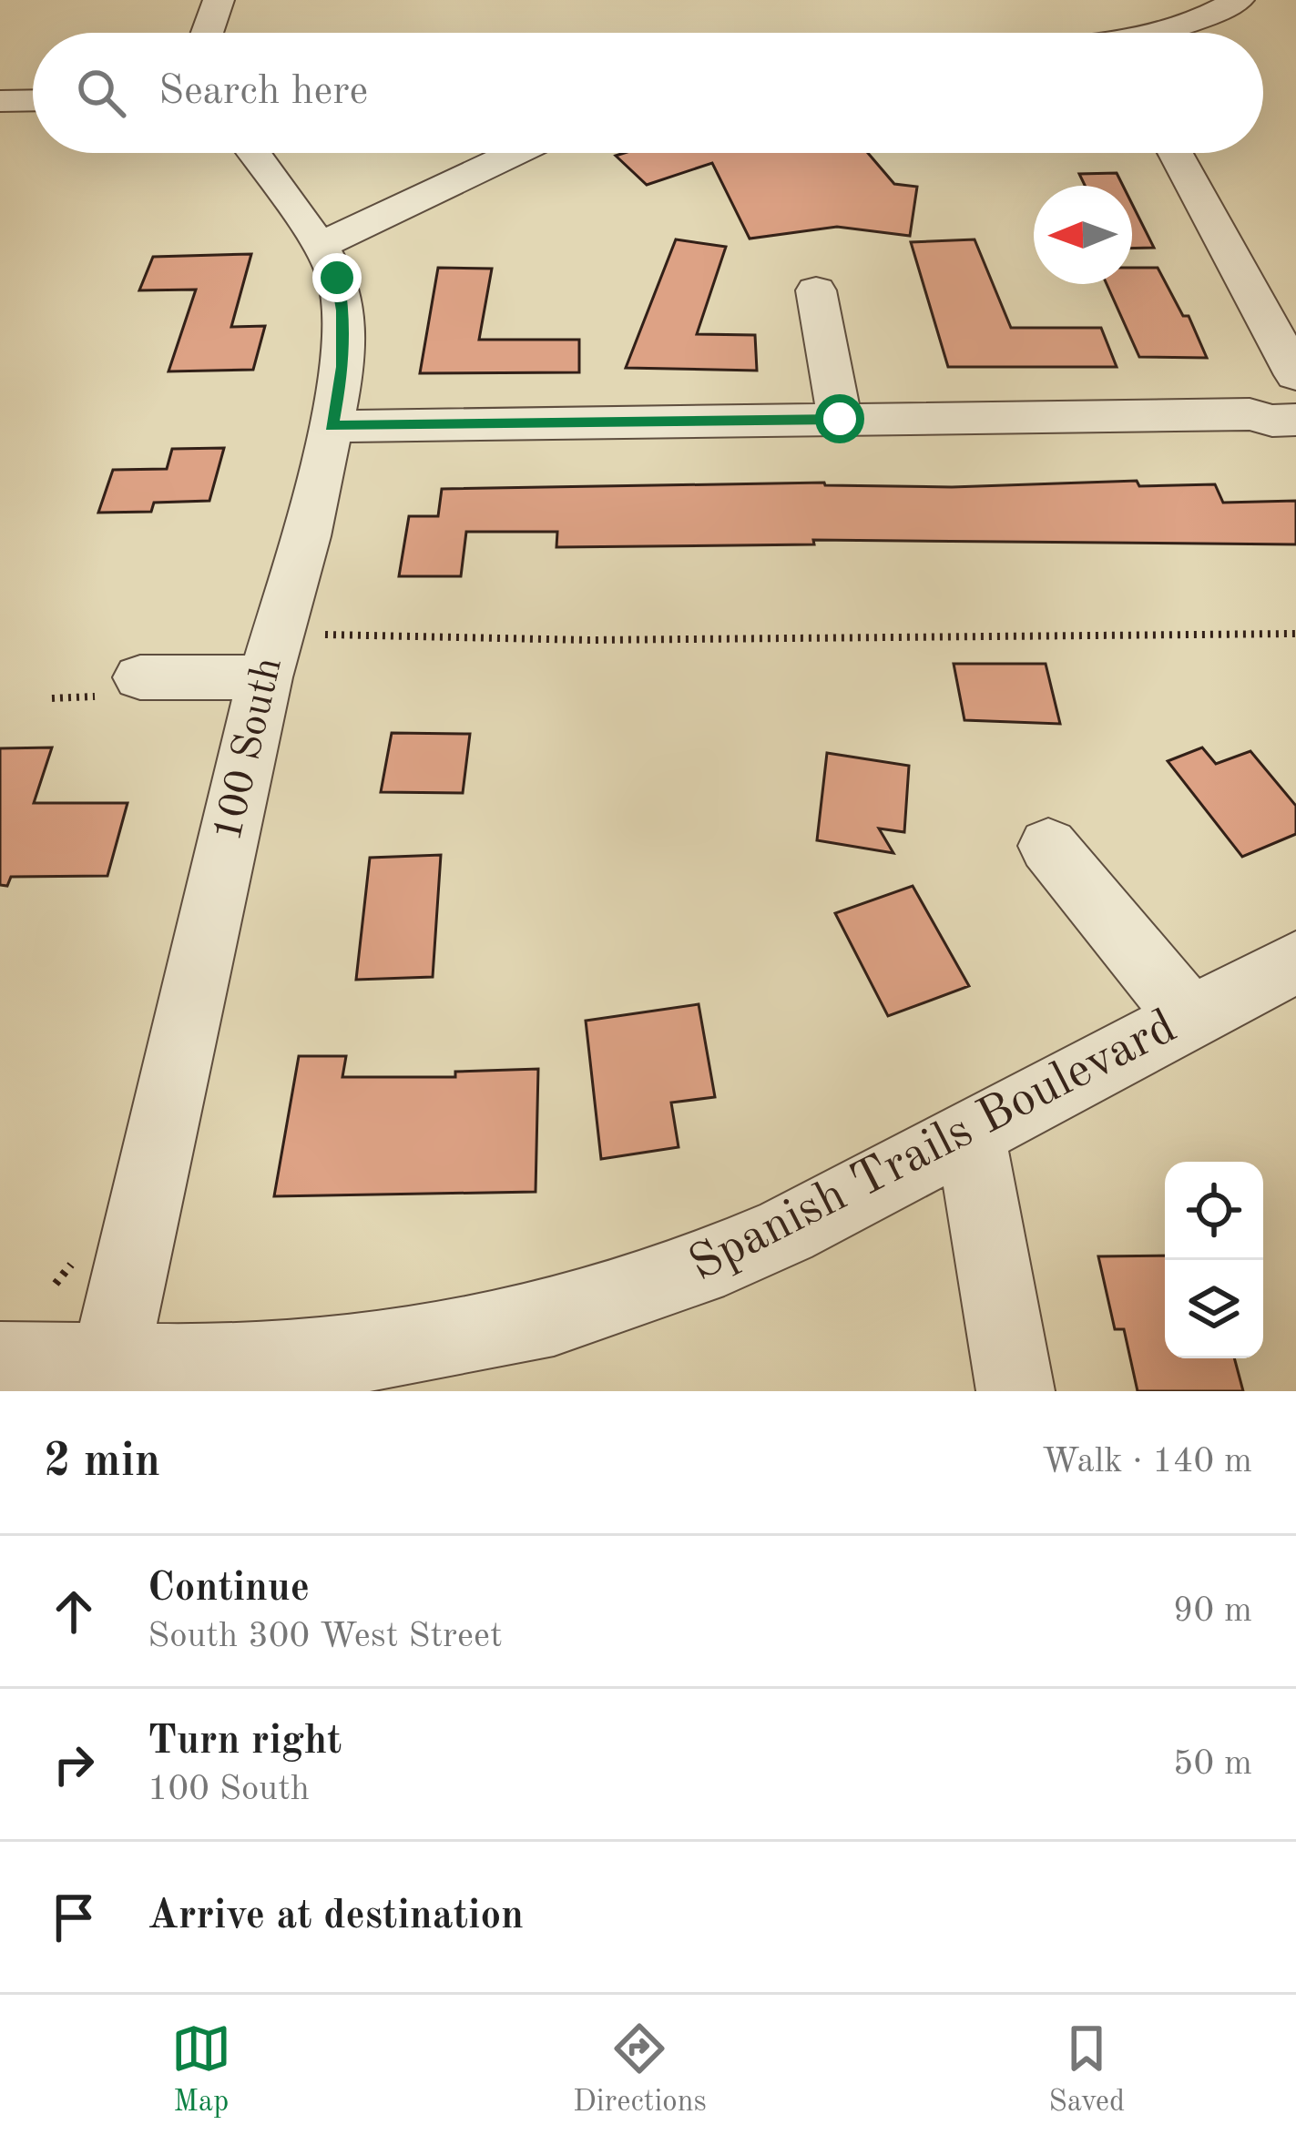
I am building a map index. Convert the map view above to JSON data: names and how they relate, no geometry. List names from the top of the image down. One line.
{"streets":{"street":["100 South","Spanish Trails Boulevard"]},"crossings":[["100 South","Spanish Trails Boulevard"]],"north":"left","page":{"search":"Search here","heading":["2 min","Walk · 140 m"],"list":[["Continue","South 300 West Street","90 m"],["Turn right","100 South","50 m"],"Arrive at destination"],"nav":["Map","Directions","Saved"]}}
